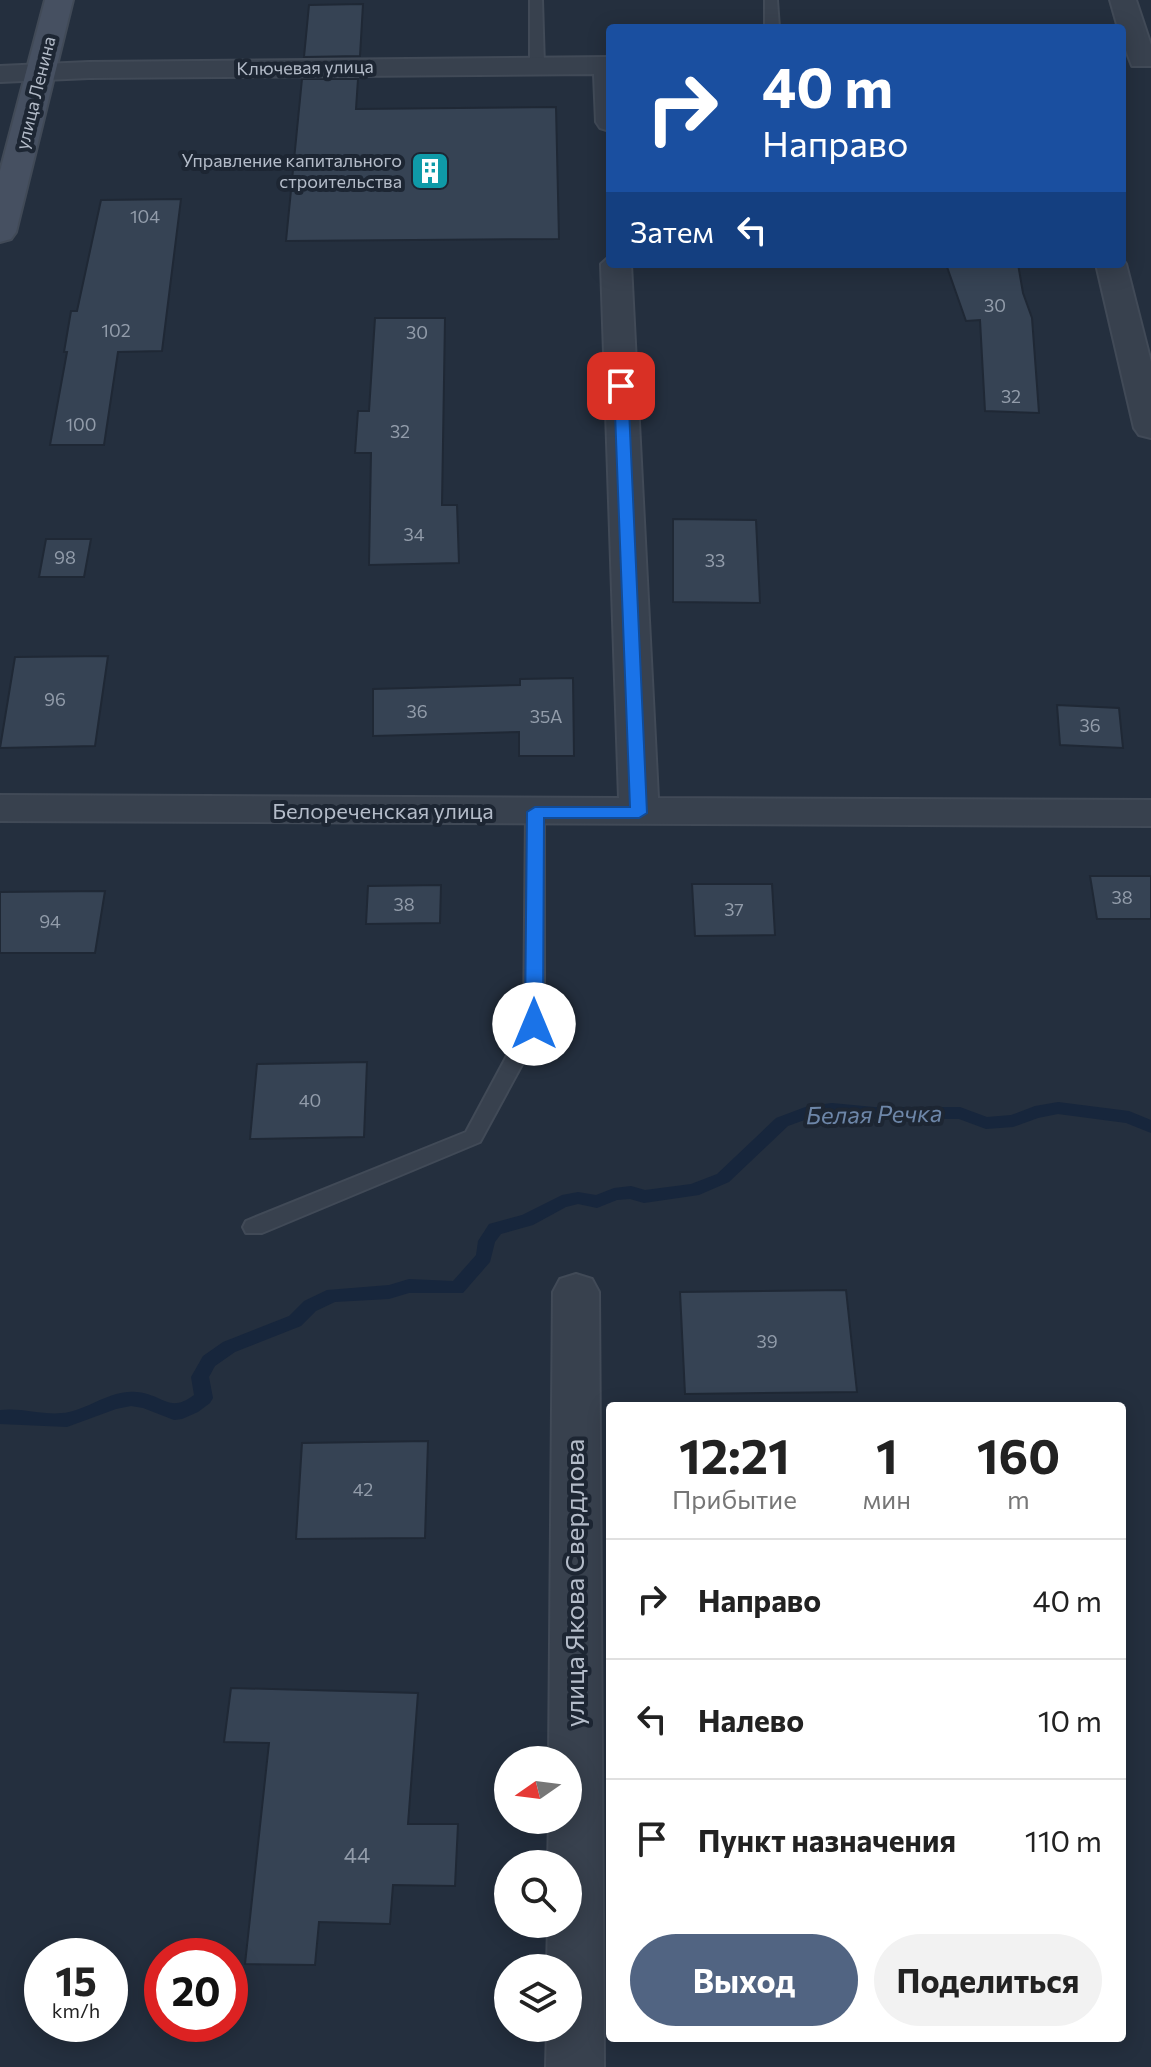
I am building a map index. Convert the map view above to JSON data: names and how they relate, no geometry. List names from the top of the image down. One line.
{"streets":{"main road":["улица Ленина"],"street":["Ключевая улица","Белореченская улица","улица Якова Свердлова"]},"crossings":[["Ключевая улица","улица Ленина"]],"water":["Белая Речка"],"places":{"building":["Управление капитального строительства"]},"house_numbers":["104","30","102","30","32","100","32","34","98","33","96","36","35А","36","38","38","37","94","40","39","42","44"],"north":"left","page":{"turn":["40 m","Направо"],"then":"Затем","eta":["12:21","Прибытие","1","мин","160","m"],"list":[{"name":"Направо","value":"40 m"},{"name":"Налево","value":"10 m"},{"name":"Пункт назначения","value":"110 m"}],"buttons":["Выход","Поделиться"],"speed":"15 km/h","limit":"20"}}
